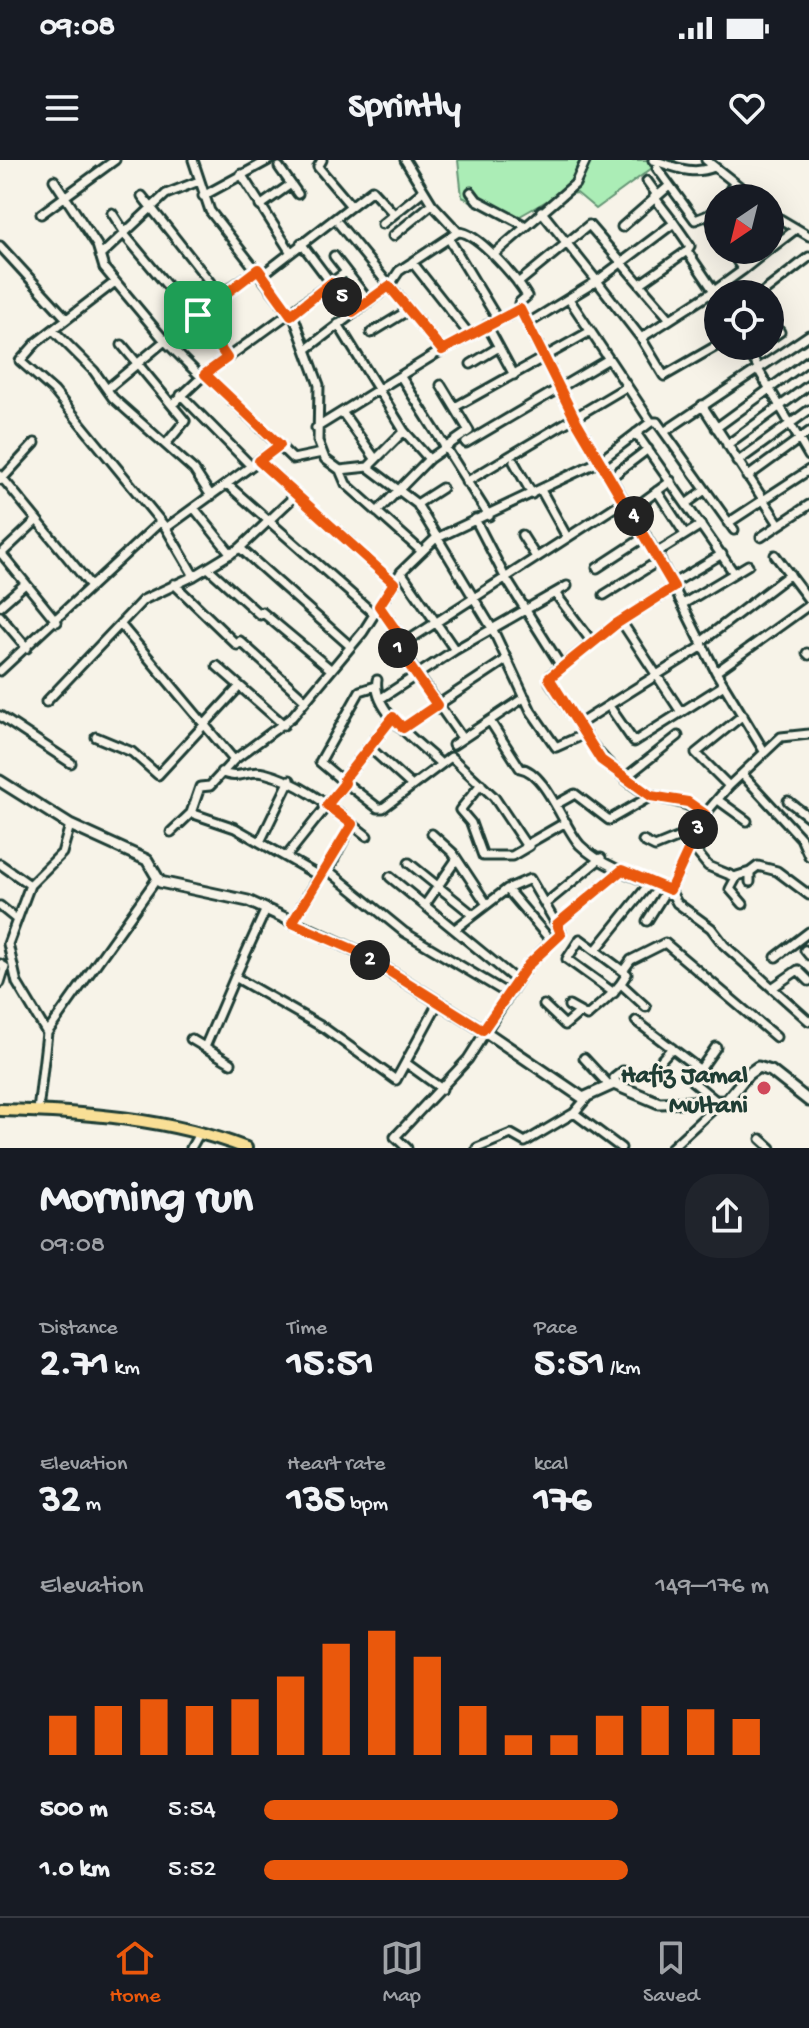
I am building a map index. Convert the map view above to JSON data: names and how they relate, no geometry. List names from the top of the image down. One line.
{"places":["Hafiz Jamal Multani"],"north":"bottom left","page":{"status":"09:08","header":"Sprintly","pins":["5","4","1","3","2"],"heading":["Morning run","09:08"],"stats":[["Distance","2.71 km"],["Time","15:51"],["Pace","5:51 /km"],["Elevation","32 m"],["Heart rate","135 bpm"],["kcal","176"]],"chart":["Elevation","149–176 m"],"list":[{"name":"500 m","note":"5:54"},{"name":"1.0 km","note":"5:52"}],"tabs":["Home","Map","Saved"]}}
